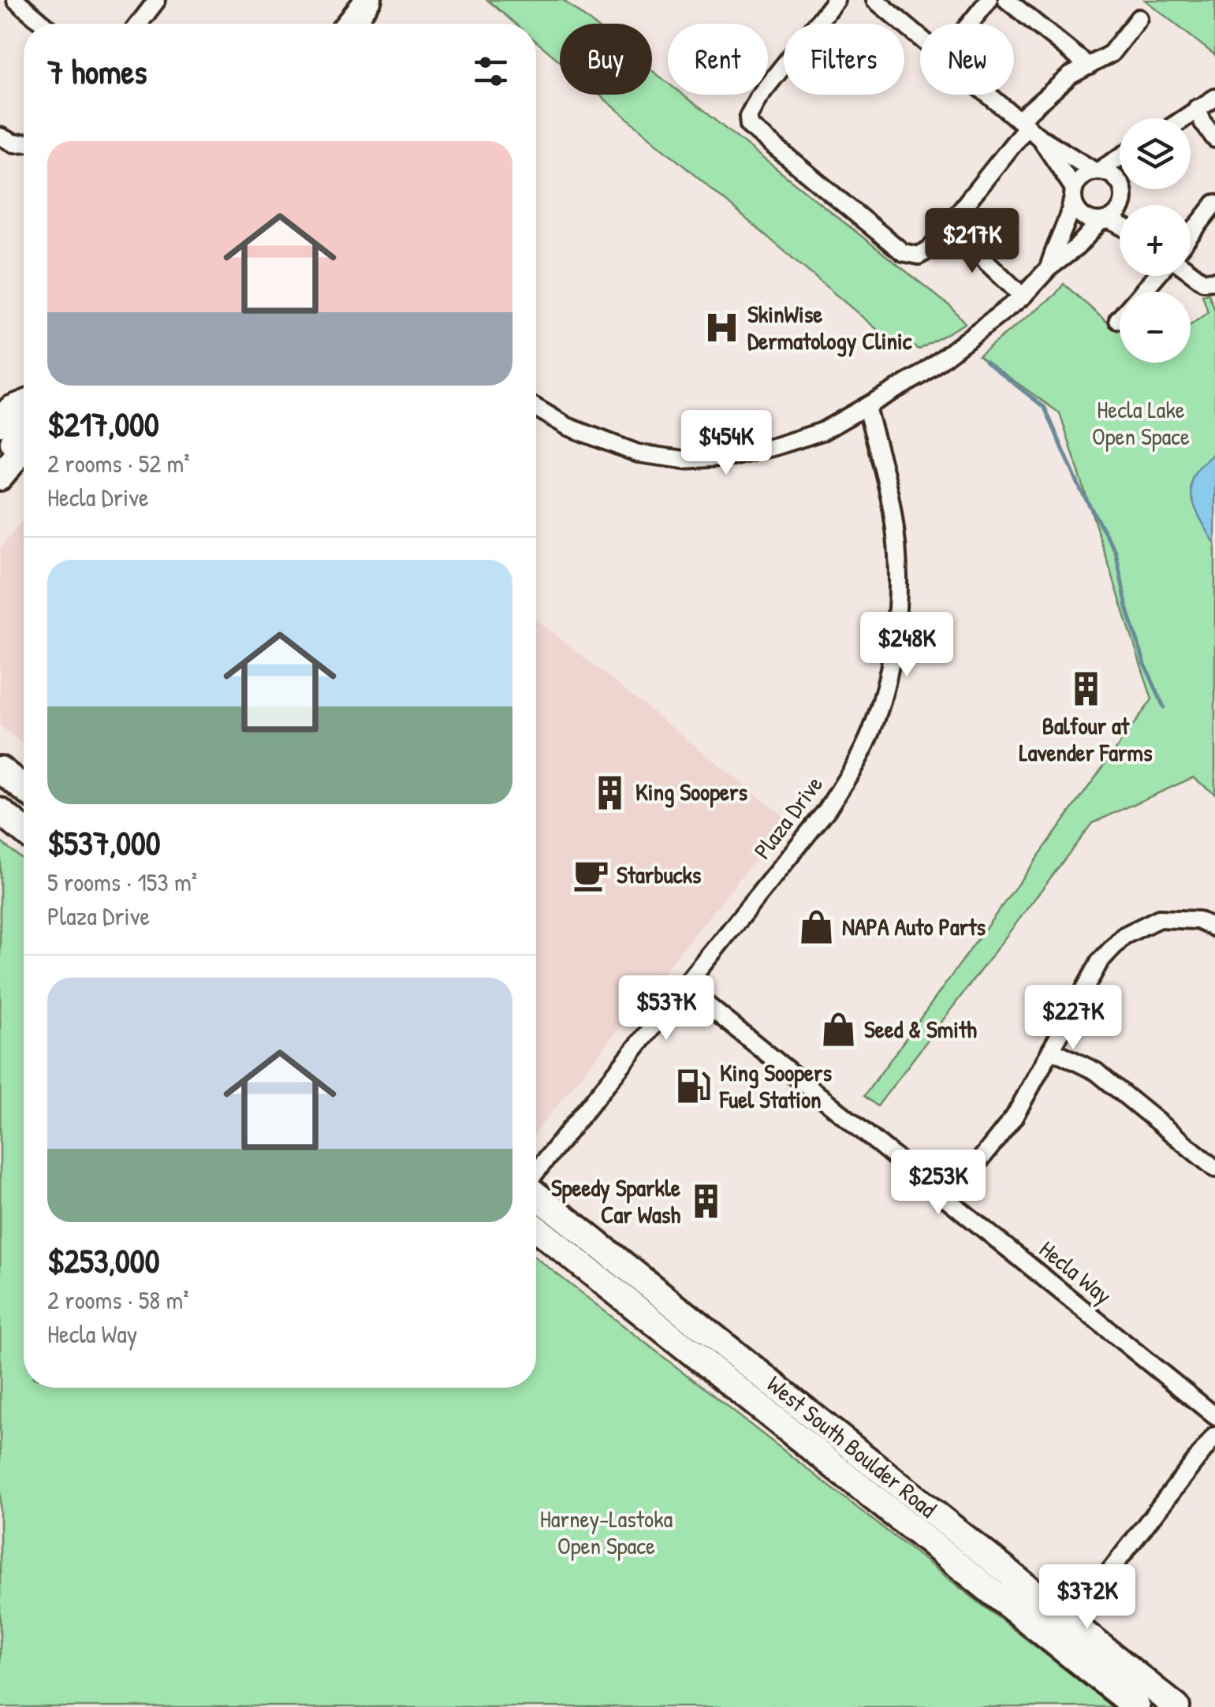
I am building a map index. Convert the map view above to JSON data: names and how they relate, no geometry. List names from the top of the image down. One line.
{"streets":{"main road":["West South Boulder Road"],"street":["Plaza Drive","Hecla Way"]},"crossings":[["Plaza Drive","Hecla Way"]],"parks":["Hecla Lake Open Space","Harney-Lastoka Open Space"],"places":{"hospital":["SkinWise Dermatology Clinic"],"building":["Balfour at Lavender Farms","King Soopers","Speedy Sparkle Car Wash"],"cafe":["Starbucks"],"shop":["NAPA Auto Parts","Seed & Smith"],"fuel station":["King Soopers Fuel Station"]},"page":{"chip":["Buy","Rent","Filters","New"],"heading":"7 homes","map_buttons":["+","−"],"list":[{"name":"$217,000","note":"2 rooms · 52 m² · Hecla Drive"},{"name":"$537,000","note":"5 rooms · 153 m² · Plaza Drive"},{"name":"$253,000","note":"2 rooms · 58 m² · Hecla Way"}],"price":["$217K","$454K","$248K","$537K","$227K","$253K","$372K"]}}
